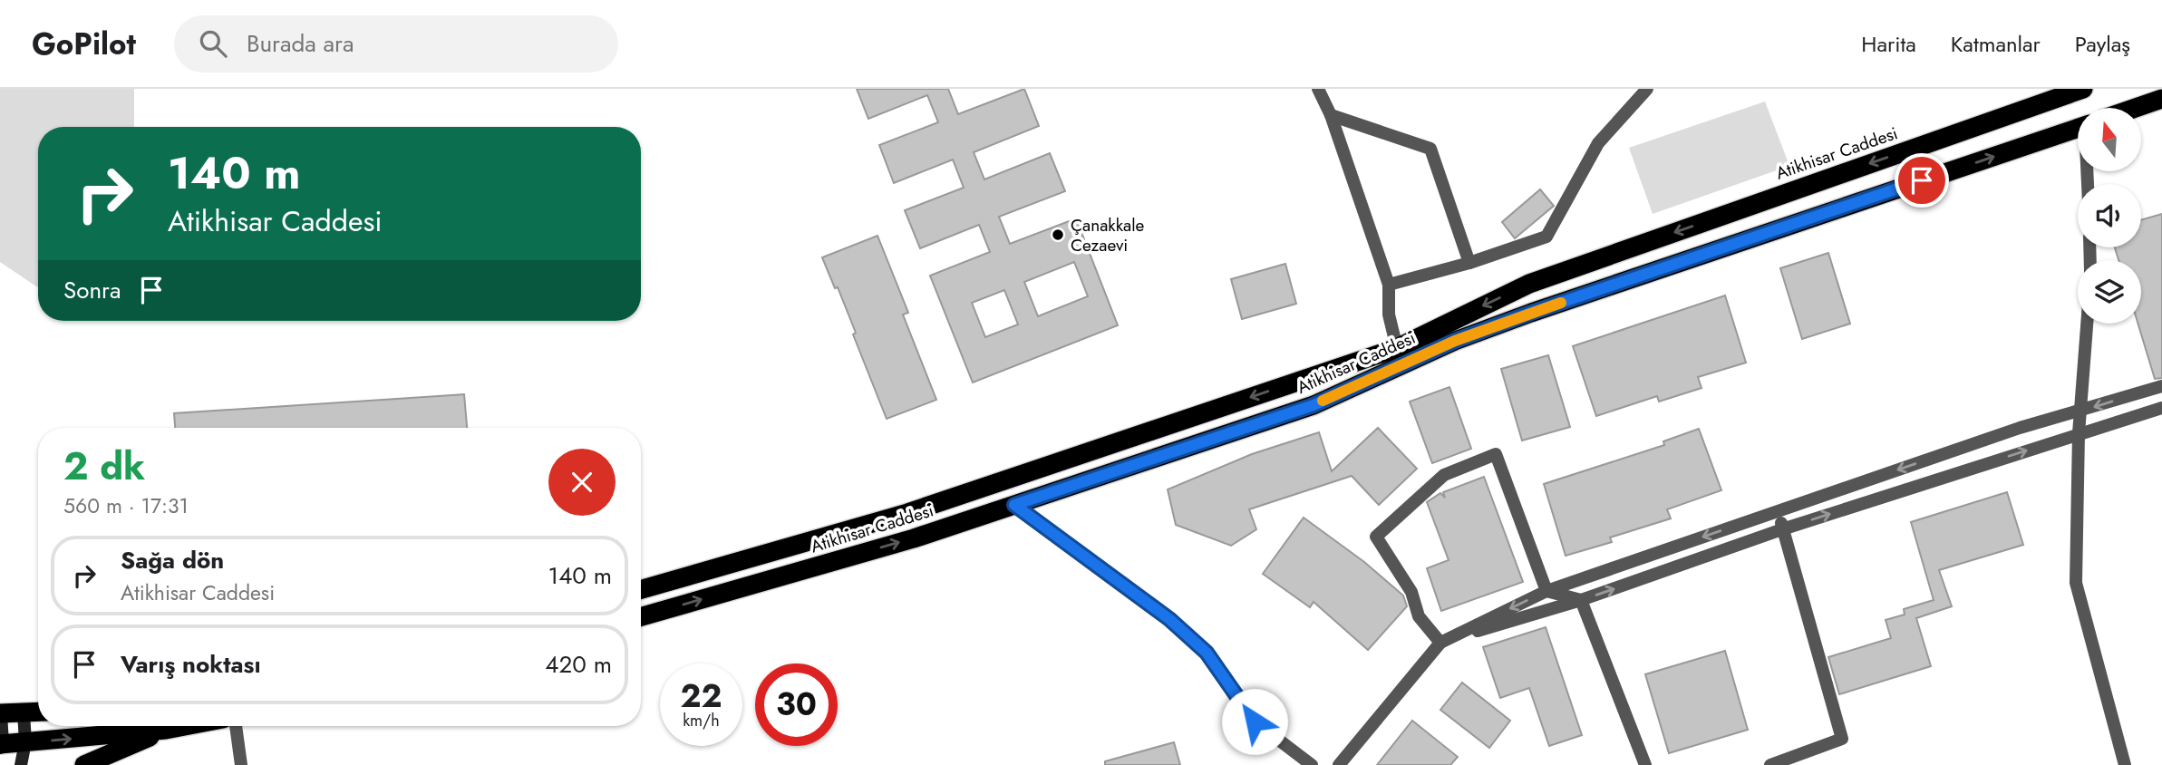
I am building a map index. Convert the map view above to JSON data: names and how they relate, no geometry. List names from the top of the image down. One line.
{"streets":{"highway":["Atikhisar Caddesi"]},"places":["Çanakkale Cezaevi"],"north":"top","page":{"header":"GoPilot","search":"Burada ara","nav":["Harita","Katmanlar","Paylaş"],"turn":["140 m","Atikhisar Caddesi"],"then":"Sonra","heading":["2 dk","560 m · 17:31"],"list":[{"name":"Sağa dön","note":"Atikhisar Caddesi","value":"140 m"},{"name":"Varış noktası","value":"420 m"}],"speed":"22 km/h","limit":"30"}}
